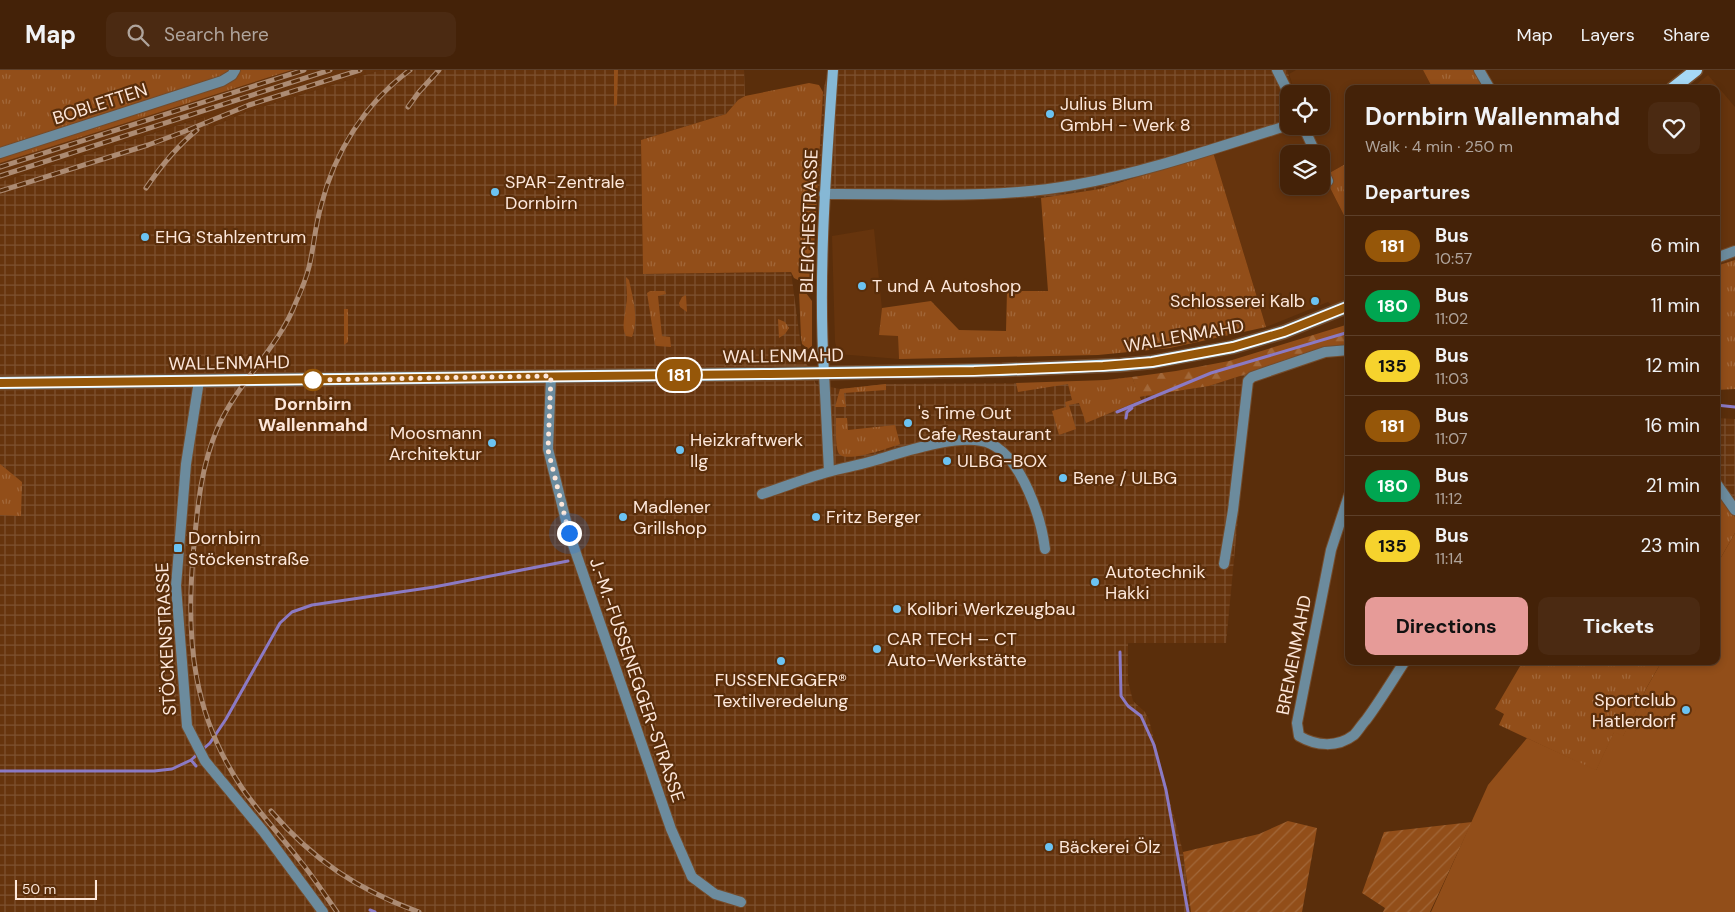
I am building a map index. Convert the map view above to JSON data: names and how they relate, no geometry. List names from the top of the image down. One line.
{"streets":{"main road":["BLEICHESTRASSE","WALLENMAHD"],"street":["BOBLETTEN","STÖCKENSTRASSE","BREMENMAHD","J.-M.-FUSSENEGGER-STRASSE"]},"crossings":[["BLEICHESTRASSE","WALLENMAHD"],["WALLENMAHD","STÖCKENSTRASSE"],["WALLENMAHD","J.-M.-FUSSENEGGER-STRASSE"]],"places":{"other":["Julius Blum GmbH - Werk 8","SPAR-Zentrale Dornbirn","EHG Stahlzentrum","T und A Autoshop","Schlosserei Kalb","Dornbirn Wallenmahd","'s Time Out Cafe Restaurant","Moosmann Architektur","Heizkraftwerk Ilg","ULBG-BOX","Bene / ULBG","Madlener Grillshop","Fritz Berger","Autotechnik Hakki","Kolibri Werkzeugbau","CAR TECH – CT Auto-Werkstätte","FUSSENEGGER® Textilveredelung","Sportclub Hatlerdorf","Bäckerei Ölz"],"transit":["Dornbirn Stöckenstraße"]},"lines":["bus line 181"],"scale_bar":"50 m","page":{"header":"Map","search":"Search here","nav":["Map","Layers","Share"],"on_map":"181","heading":[["Dornbirn Wallenmahd","Walk · 4 min · 250 m"],"Departures"],"list":[{"mark":"181","name":"Bus","note":"10:57","value":"6 min"},{"mark":"180","name":"Bus","note":"11:02","value":"11 min"},{"mark":"135","name":"Bus","note":"11:03","value":"12 min"},{"mark":"181","name":"Bus","note":"11:07","value":"16 min"},{"mark":"180","name":"Bus","note":"11:12","value":"21 min"},{"mark":"135","name":"Bus","note":"11:14","value":"23 min"}],"buttons":["Directions","Tickets"],"scale":"50 m"}}
